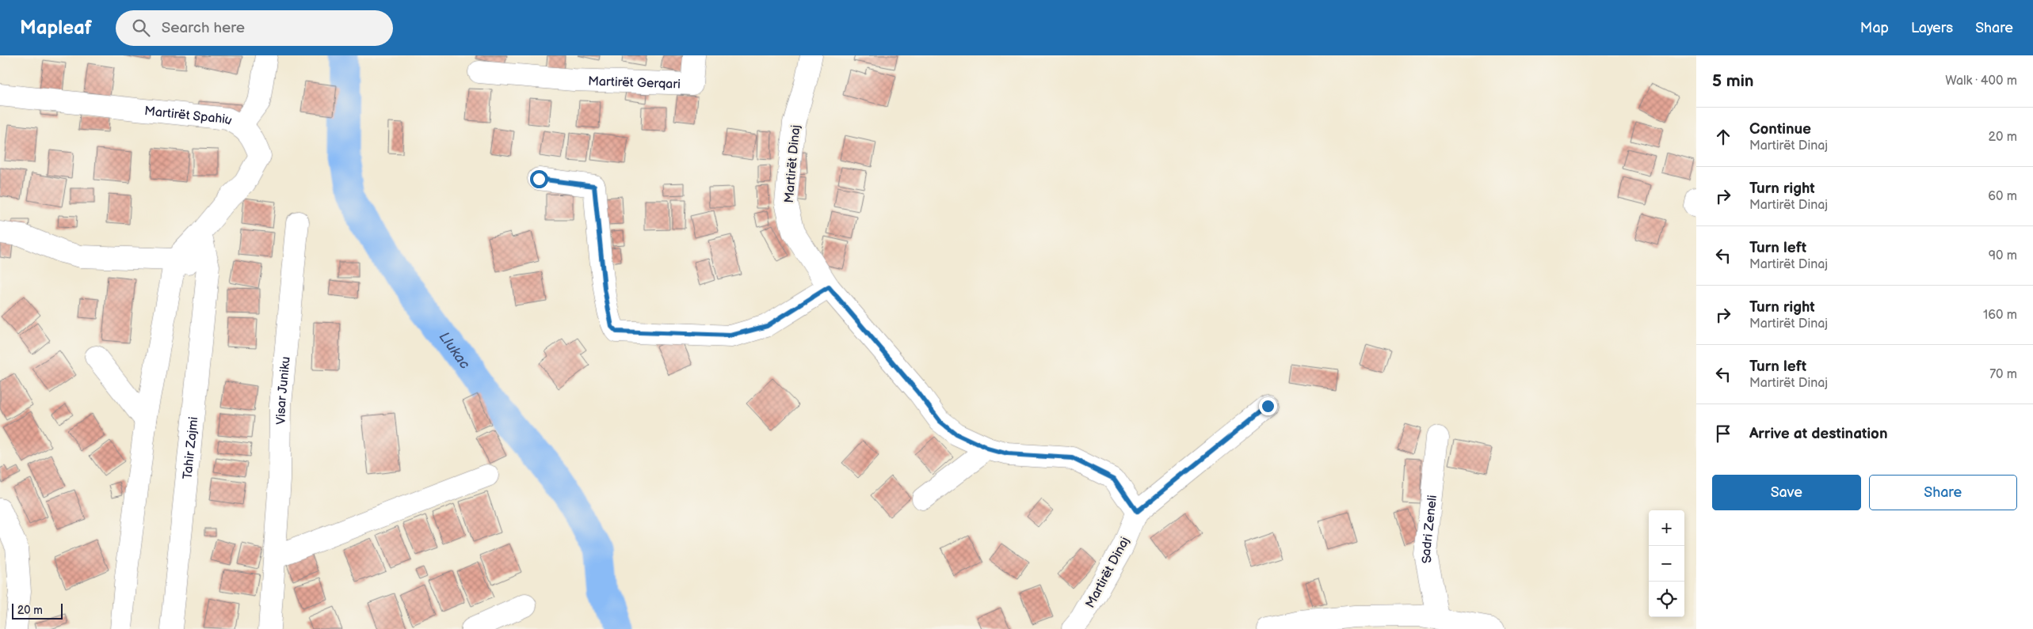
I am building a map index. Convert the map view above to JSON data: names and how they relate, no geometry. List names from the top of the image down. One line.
{"streets":{"street":["Martirët Gerqari","Martirët Spahiu","Martirët Dinaj","Visar Juniku","Tahir Zajmi","Sadri Zeneli"]},"crossings":[["Martirët Spahiu","Tahir Zajmi"]],"water":["Llukac"],"scale_bar":"20 m","page":{"header":"Mapleaf","search":"Search here","nav":["Map","Layers","Share"],"heading":["5 min","Walk · 400 m"],"list":[["Continue","Martirët Dinaj","20 m"],["Turn right","Martirët Dinaj","60 m"],["Turn left","Martirët Dinaj","90 m"],["Turn right","Martirët Dinaj","160 m"],["Turn left","Martirët Dinaj","70 m"],"Arrive at destination"],"buttons":["Save","Share"],"map_buttons":["+","−"],"scale":"20 m"}}
